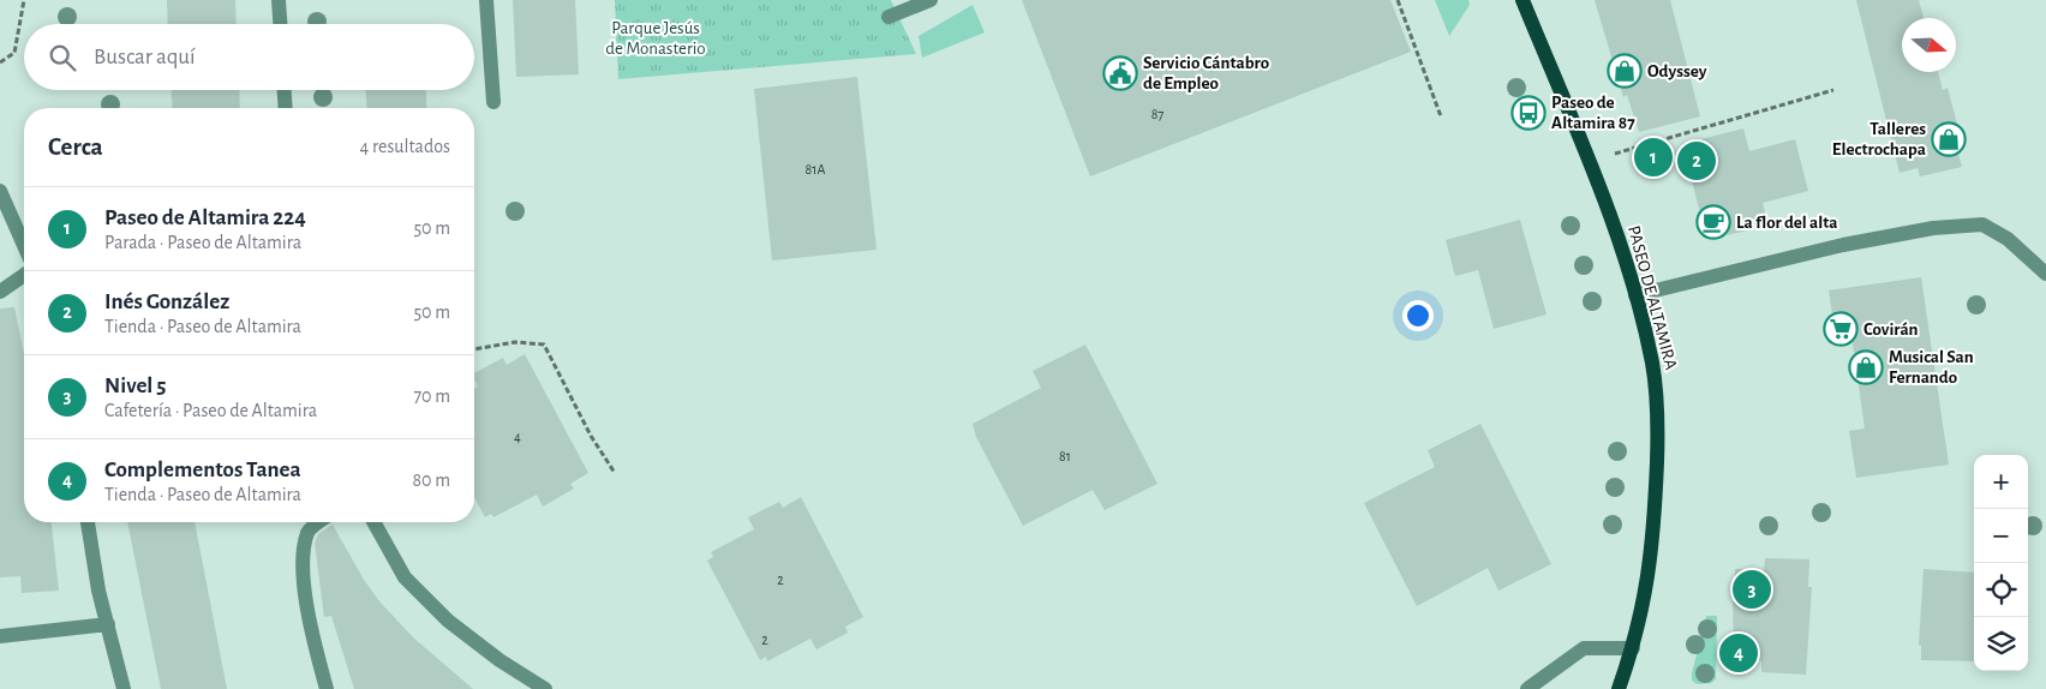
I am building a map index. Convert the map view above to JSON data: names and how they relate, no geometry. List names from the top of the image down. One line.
{"streets":{"main road":["PASEO DE ALTAMIRA"]},"parks":["Parque Jesús de Monasterio"],"places":{"shop":["Odyssey","Talleres Electrochapa","Musical San Fernando"],"public building":["Servicio Cántabro de Empleo"],"bus stop":["Paseo de Altamira 87"],"cafe":["La flor del alta"],"supermarket":["Covirán"]},"house_numbers":["87","81A","4","81","2","2"],"north":"right","page":{"search":"Buscar aquí","heading":["Cerca","4 resultados"],"pins":["1","2","3","4"],"list":[{"mark":"1","name":"Paseo de Altamira 224","note":"Parada · Paseo de Altamira","value":"50 m"},{"mark":"2","name":"Inés González","note":"Tienda · Paseo de Altamira","value":"50 m"},{"mark":"3","name":"Nivel 5","note":"Cafetería · Paseo de Altamira","value":"70 m"},{"mark":"4","name":"Complementos Tanea","note":"Tienda · Paseo de Altamira","value":"80 m"}],"map_buttons":["+","−"]}}
